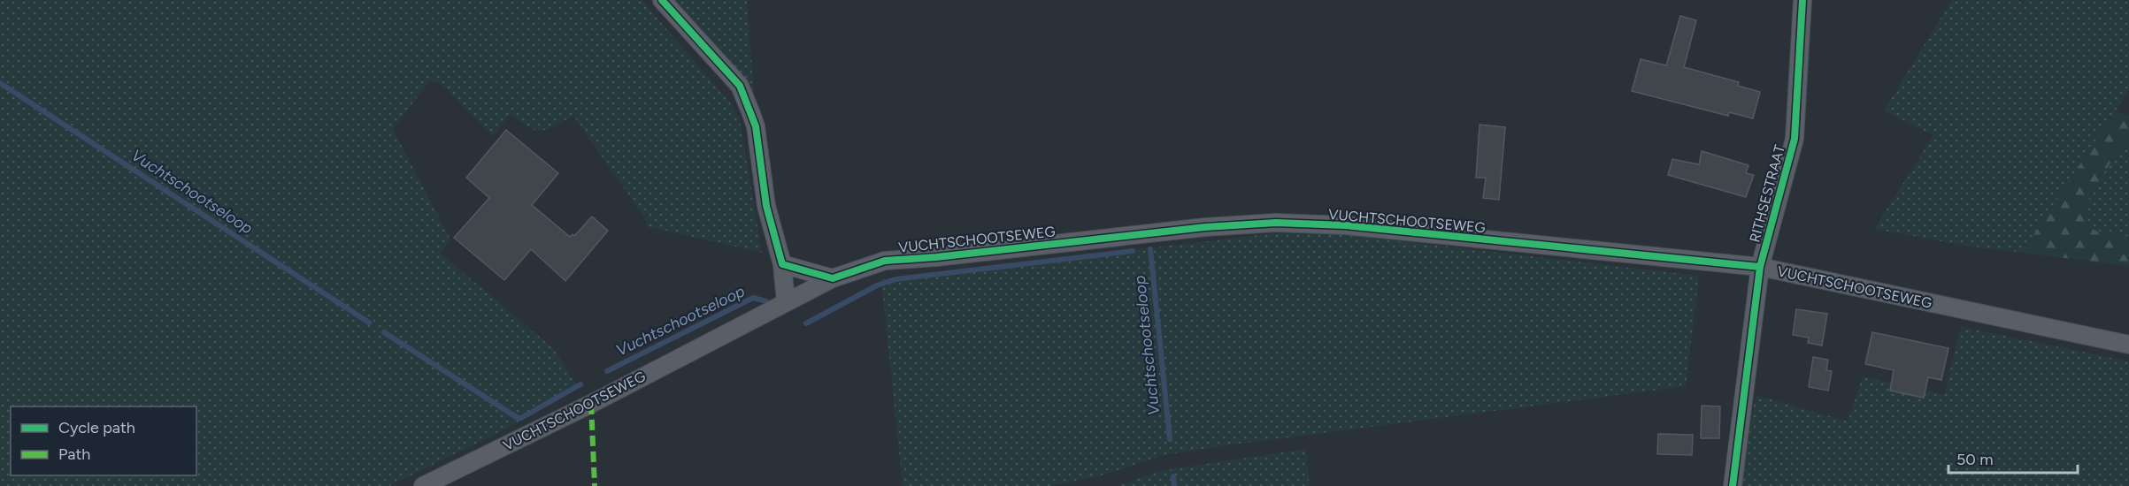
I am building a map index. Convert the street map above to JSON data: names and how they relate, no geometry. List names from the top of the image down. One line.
{"streets":{"street":["RITHSESTRAAT","VUCHTSCHOOTSEWEG"]},"crossings":[["RITHSESTRAAT","VUCHTSCHOOTSEWEG"]],"water":["Vuchtschootseloop"],"legend":["Cycle path","Path"],"scale_bar":"50 m"}
